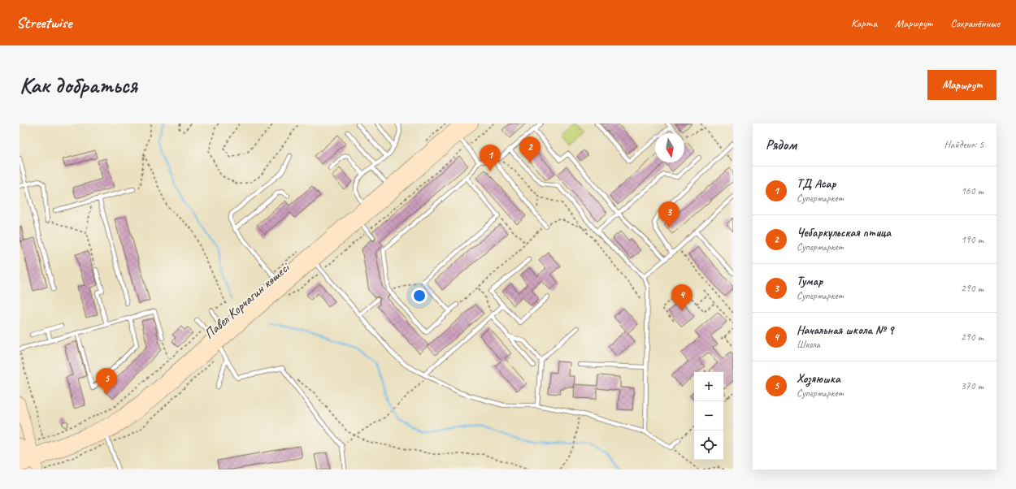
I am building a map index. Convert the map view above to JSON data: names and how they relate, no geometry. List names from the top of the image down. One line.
{"streets":{"street":["Павел Корчагин көшесі"]},"north":"bottom","page":{"header":"Streetwise","nav":["Карта","Маршрут","Сохранённые"],"buttons":"Маршрут","title":"Как добраться","heading":["Рядом","Найдено: 5"],"pins":["2","1","3","4","5"],"list":[{"mark":"1","name":"ТД Асар","note":"Супермаркет","value":"160 m"},{"mark":"2","name":"Чебаркульская птица","note":"Супермаркет","value":"190 m"},{"mark":"3","name":"Тумар","note":"Супермаркет","value":"290 m"},{"mark":"4","name":"Начальная школа № 9","note":"Школа","value":"290 m"},{"mark":"5","name":"Хозяюшка","note":"Супермаркет","value":"370 m"}],"map_buttons":["+","−"]}}
